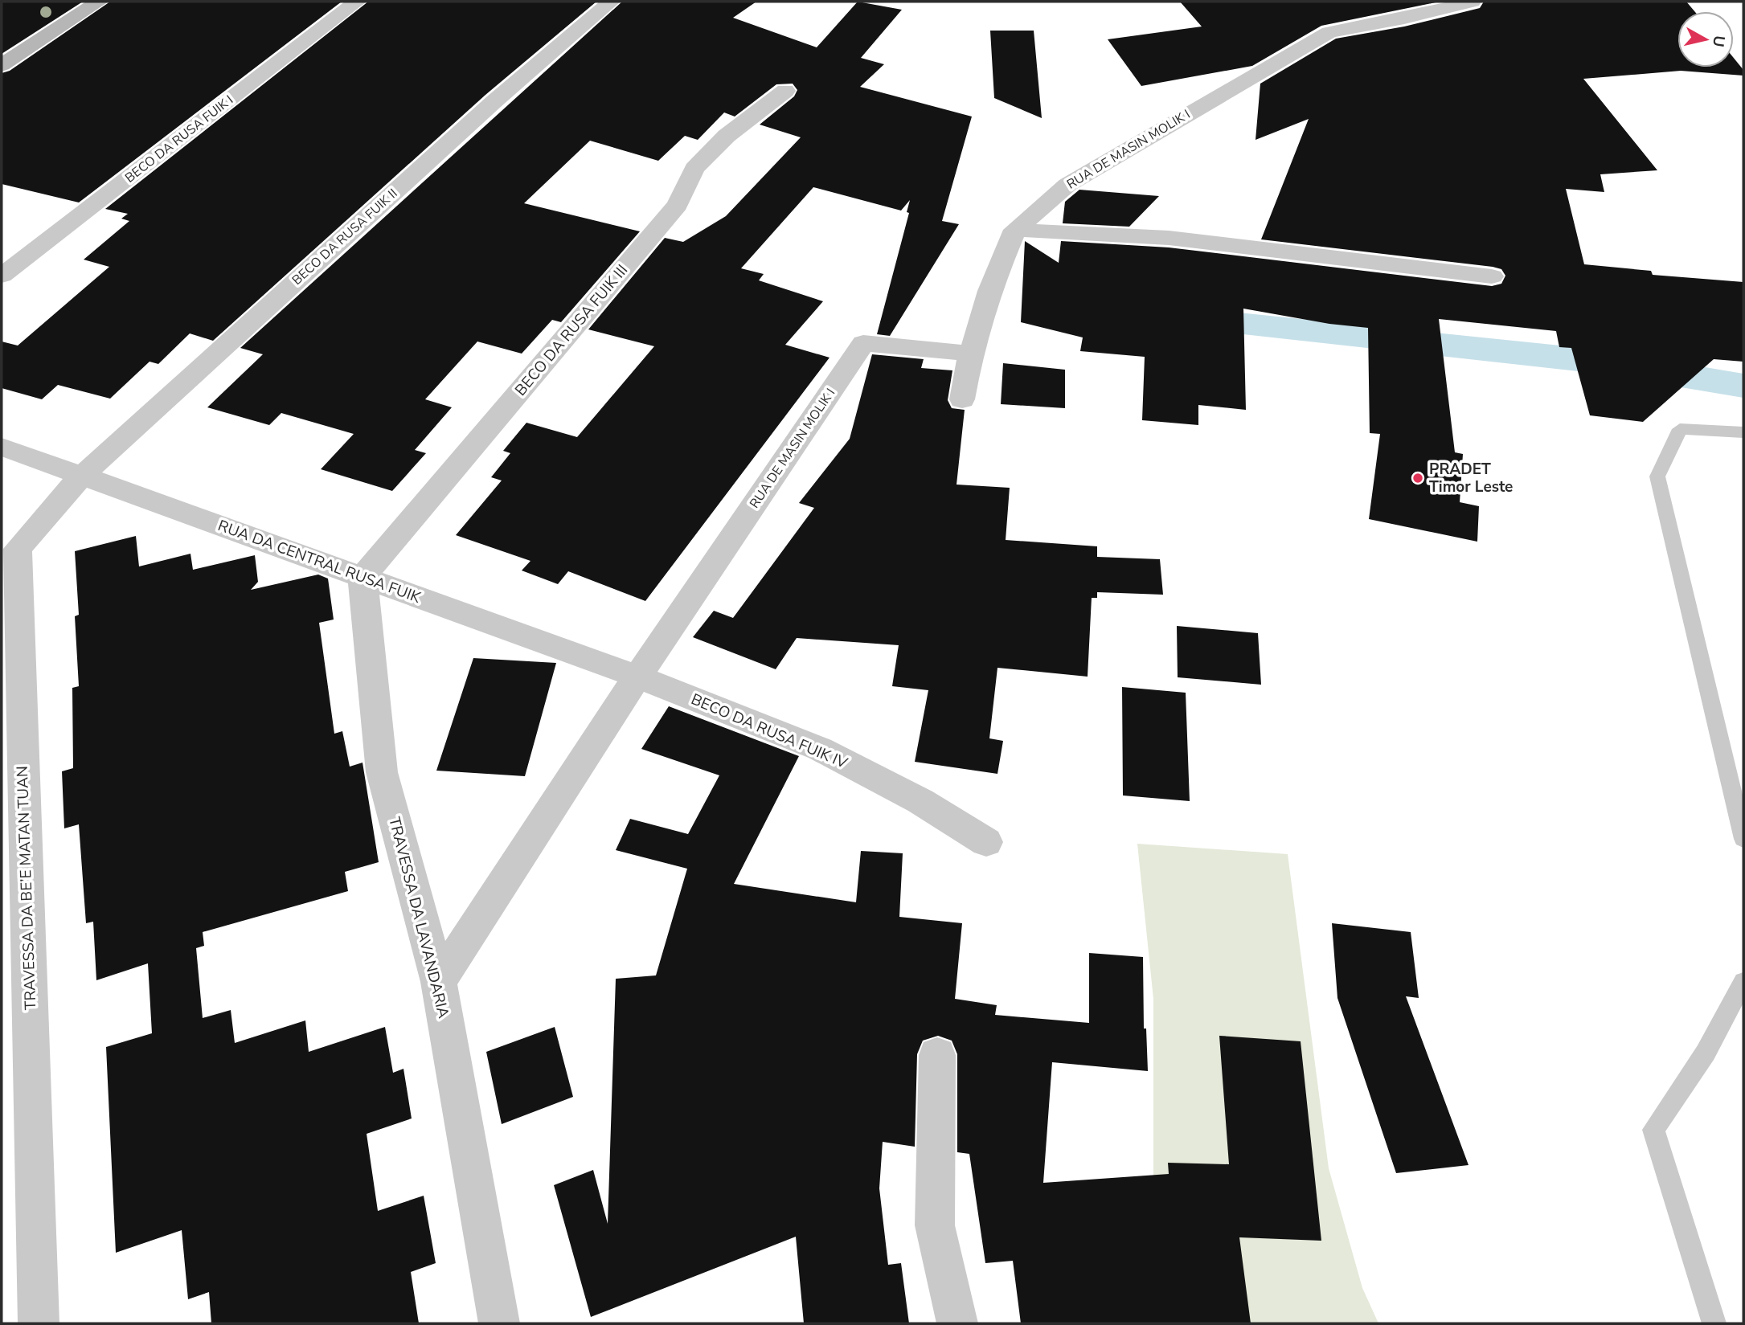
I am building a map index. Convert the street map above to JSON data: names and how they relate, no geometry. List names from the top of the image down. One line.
{"streets":{"street":["BECO DA RUSA FUIK I","RUA DE MASIN MOLIK I","BECO DA RUSA FUIK II","BECO DA RUSA FUIK III","RUA DA CENTRAL RUSA FUIK","BECO DA RUSA FUIK IV","TRAVESSA DA BE’E MATAN TUAN","TRAVESSA DA LAVANDARIA"]},"crossings":[["RUA DE MASIN MOLIK I","RUA DA CENTRAL RUSA FUIK"],["RUA DE MASIN MOLIK I","BECO DA RUSA FUIK IV"],["BECO DA RUSA FUIK II","RUA DA CENTRAL RUSA FUIK"],["BECO DA RUSA FUIK II","TRAVESSA DA BE’E MATAN TUAN"],["BECO DA RUSA FUIK III","RUA DA CENTRAL RUSA FUIK"],["BECO DA RUSA FUIK III","TRAVESSA DA LAVANDARIA"],["RUA DA CENTRAL RUSA FUIK","BECO DA RUSA FUIK IV"],["RUA DA CENTRAL RUSA FUIK","TRAVESSA DA BE’E MATAN TUAN"],["RUA DA CENTRAL RUSA FUIK","TRAVESSA DA LAVANDARIA"]],"places":["PRADET Timor Leste"],"north":"right"}
